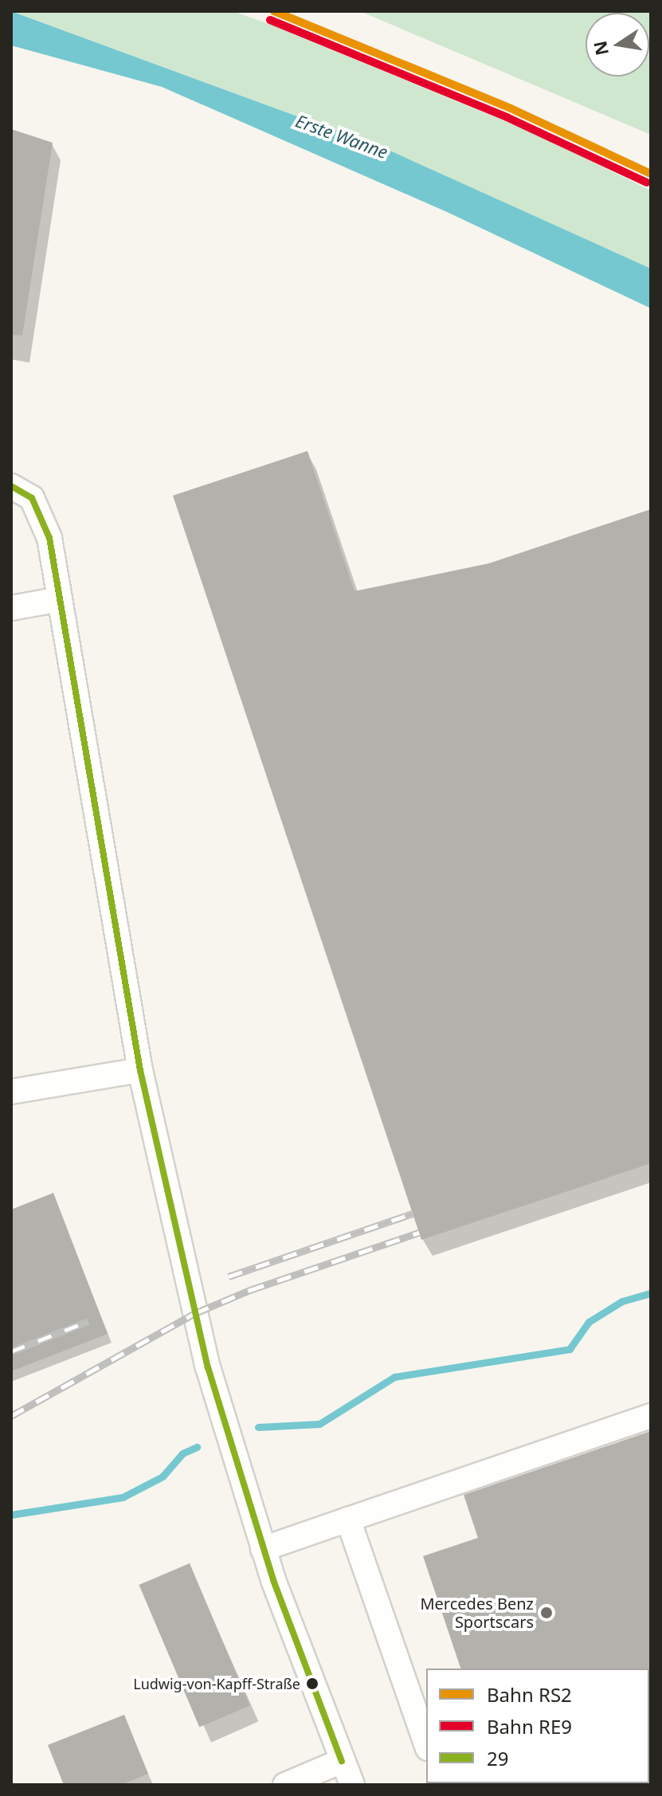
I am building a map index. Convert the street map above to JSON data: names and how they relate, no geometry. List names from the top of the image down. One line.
{"water":["Erste Wanne"],"places":["Mercedes Benz Sportscars","Ludwig-von-Kapff-Straße"],"lines":["rail line RS2","rail line RE9","transit line 29"],"legend":["Bahn RS2","Bahn RE9","29"],"north":"left"}
